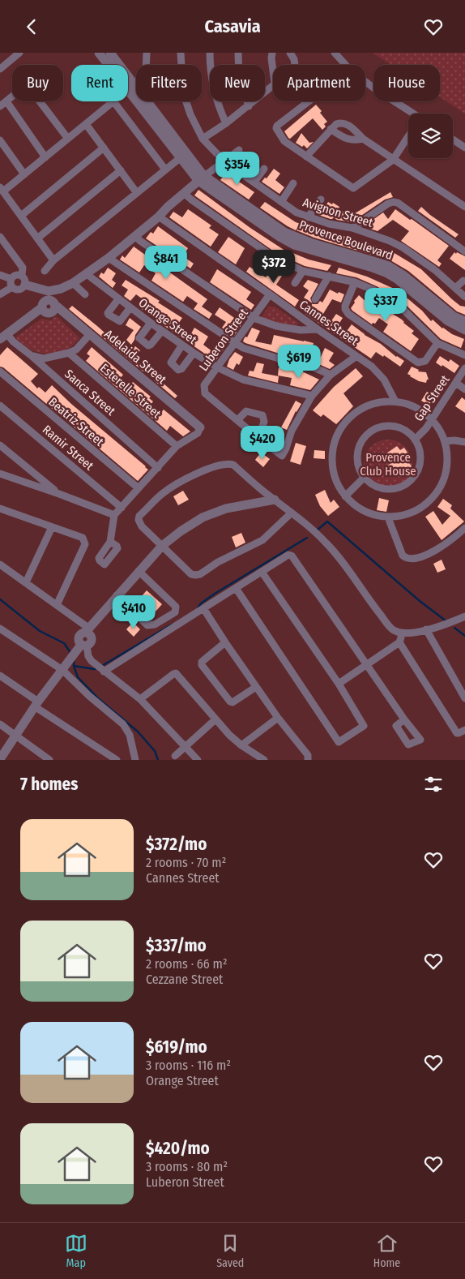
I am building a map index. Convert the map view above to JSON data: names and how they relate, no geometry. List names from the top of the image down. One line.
{"streets":{"street":["Avignon Street","Provence Boulevard","Orange Street","Cannes Street","Luberon Street","Adelaida Street","Esterelle Street","Sanca Street","Gap Street","Beatriz Street","Ramir Street"]},"crossings":[["Orange Street","Luberon Street"],["Cannes Street","Luberon Street"]],"parks":["Provence Club House"],"page":{"header":"Casavia","chip":["Buy","Rent","Filters","New","Apartment","House"],"price":["$354","$841","$372","$337","$619","$420","$410"],"heading":"7 homes","list":[{"name":"$372/mo","note":"2 rooms · 70 m² · Cannes Street"},{"name":"$337/mo","note":"2 rooms · 66 m² · Cezzane Street"},{"name":"$619/mo","note":"3 rooms · 116 m² · Orange Street"},{"name":"$420/mo","note":"3 rooms · 80 m² · Luberon Street"}],"tabs":["Map","Saved","Home"]}}
